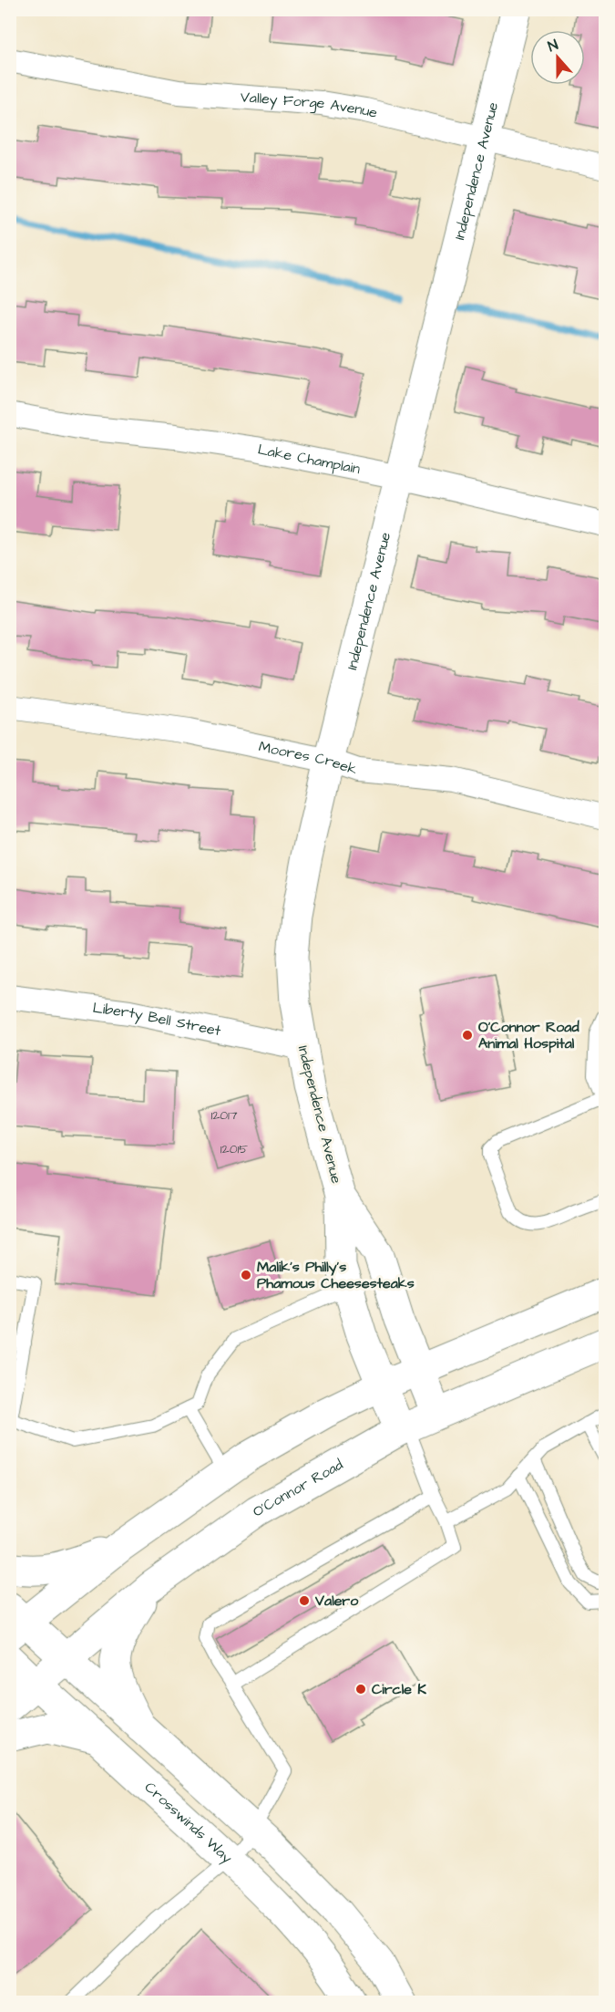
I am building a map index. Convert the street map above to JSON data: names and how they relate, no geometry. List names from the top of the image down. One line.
{"streets":{"main road":["Independence Avenue","O'Connor Road","Crosswinds Way"],"street":["Valley Forge Avenue","Lake Champlain","Moores Creek","Liberty Bell Street"]},"crossings":[["Valley Forge Avenue","Independence Avenue"],["Independence Avenue","Lake Champlain"],["Independence Avenue","Moores Creek"],["Independence Avenue","Liberty Bell Street"],["Independence Avenue","O'Connor Road"],["O'Connor Road","Crosswinds Way"]],"places":["O'Connor Road Animal Hospital","Malik's Philly's Phamous Cheesesteaks","Valero","Circle K"],"house_numbers":["12017","12015"],"north":"top"}
